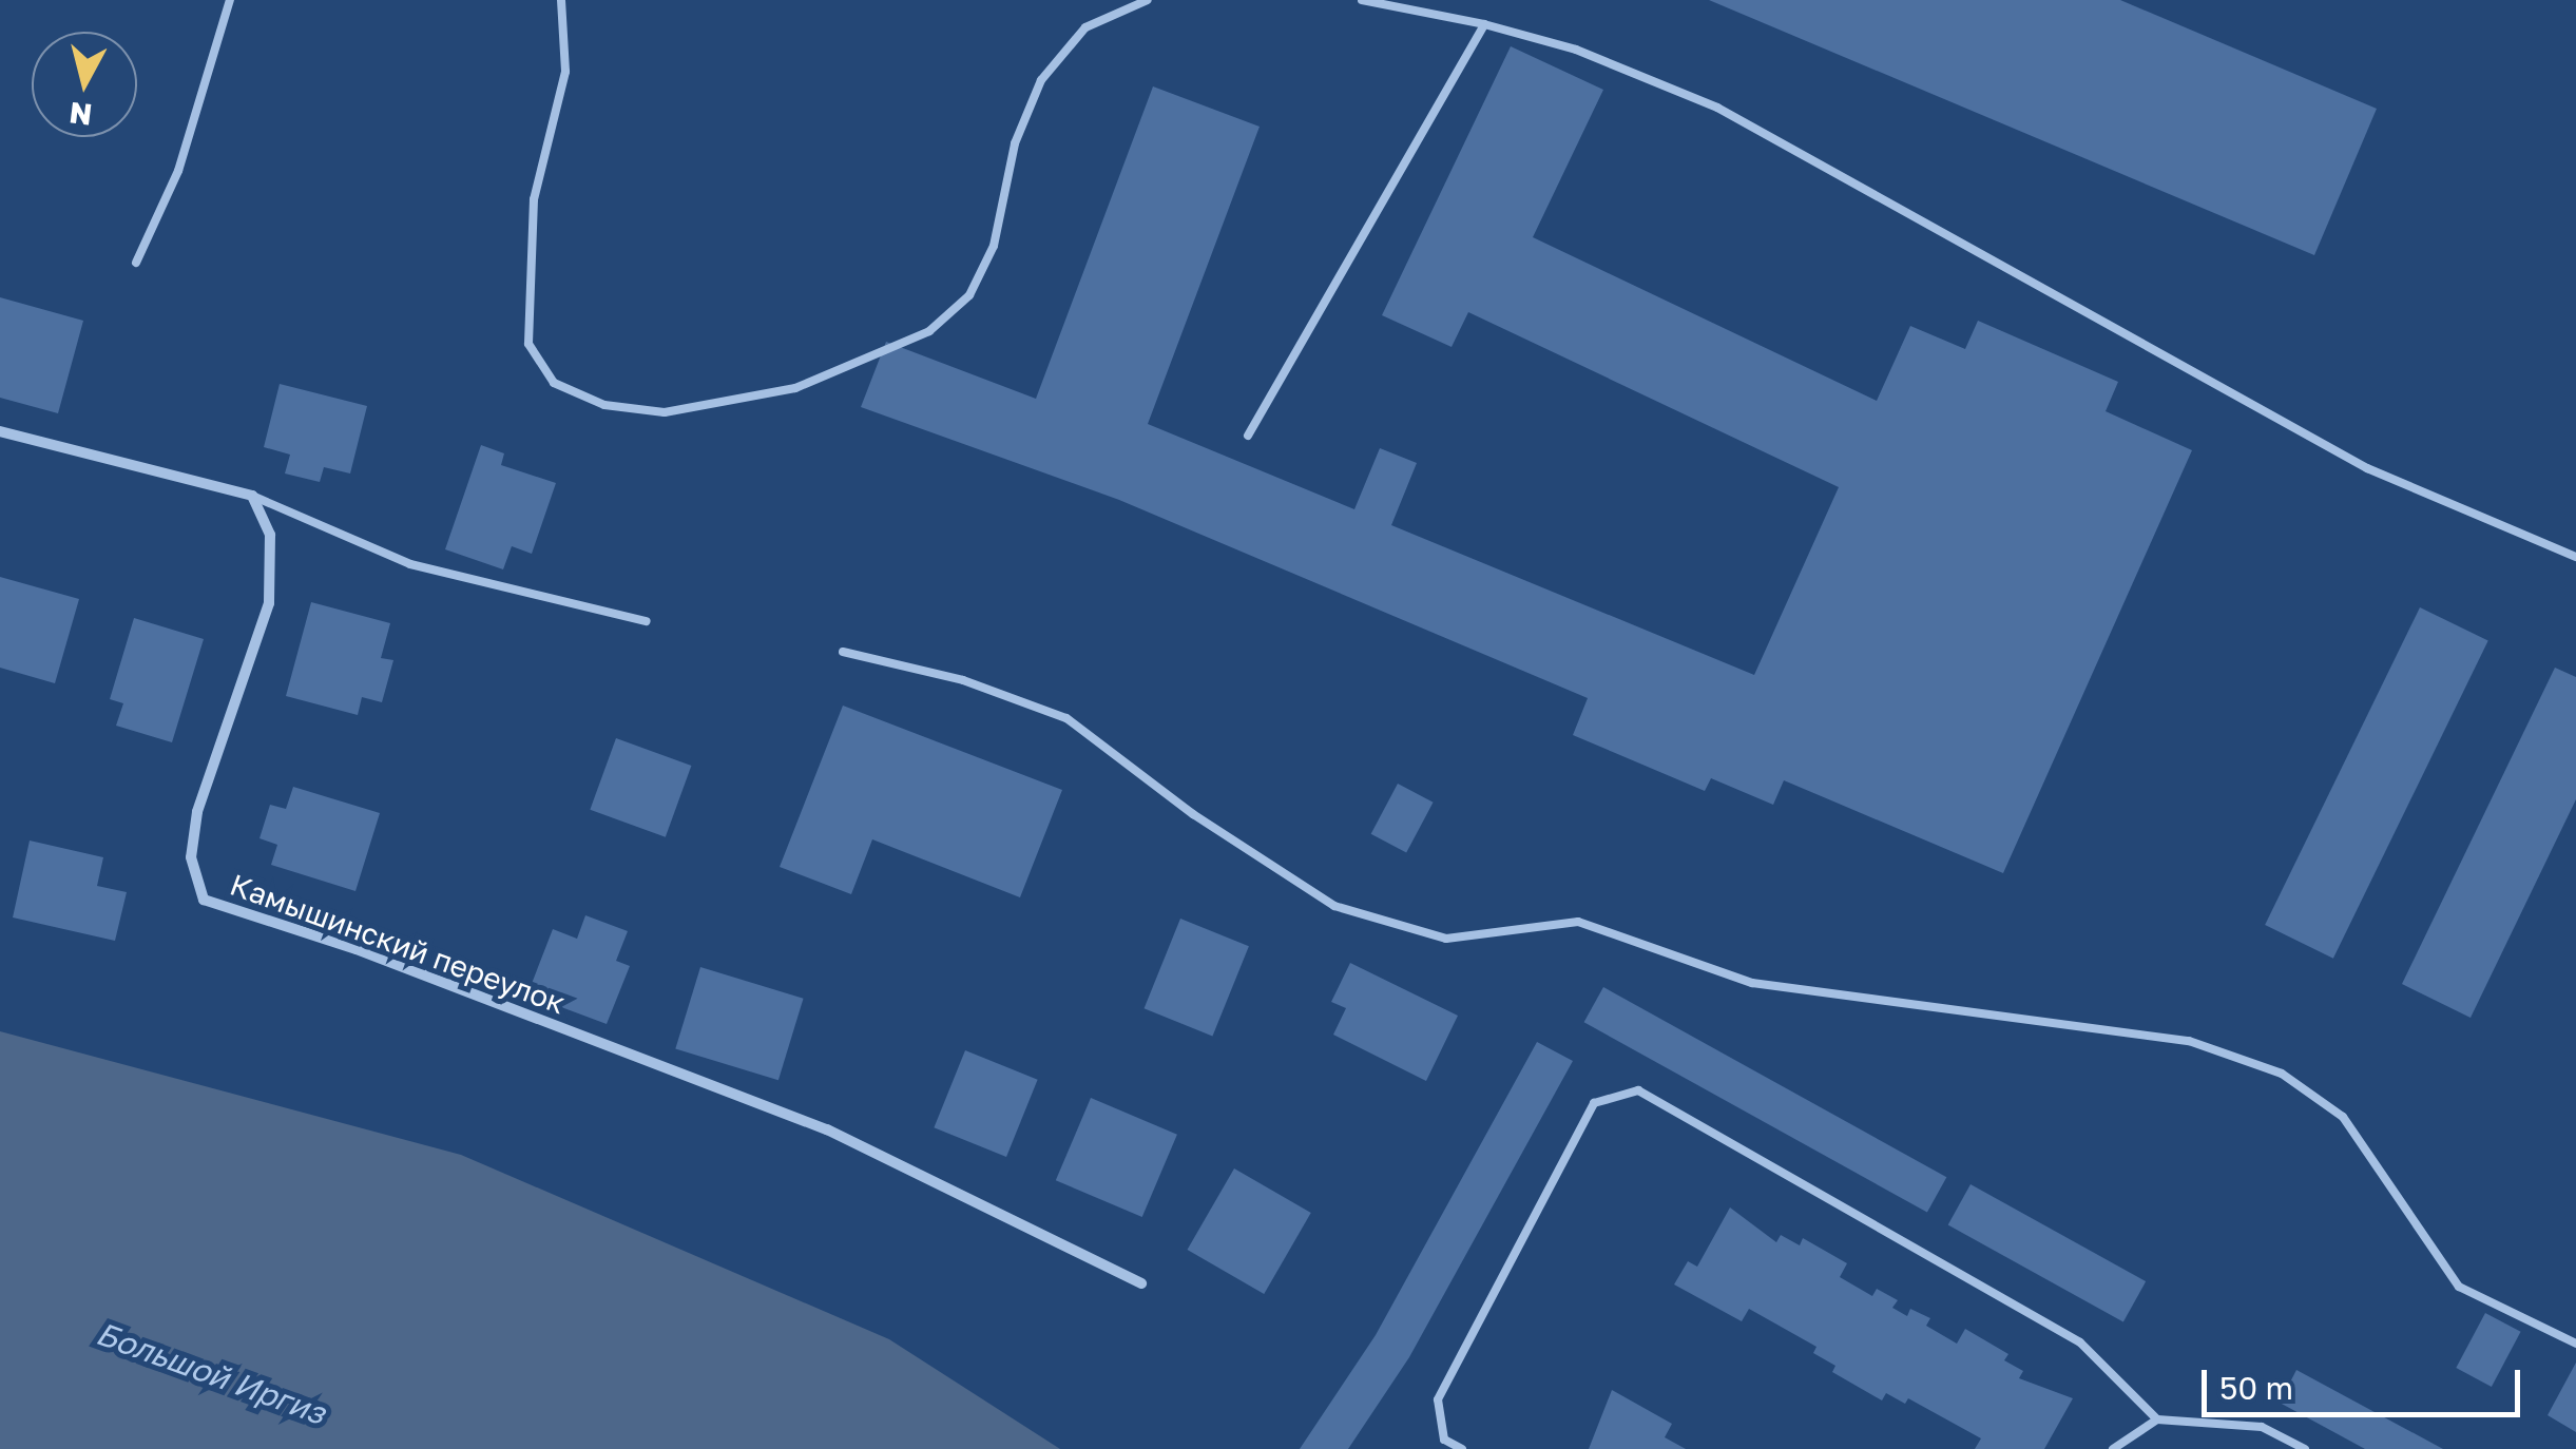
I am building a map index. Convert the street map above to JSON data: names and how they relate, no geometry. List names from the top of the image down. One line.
{"streets":{"street":["Камышинский переулок"]},"water":["Большой Иргиз"],"scale_bar":"50 m","north":"bottom"}
